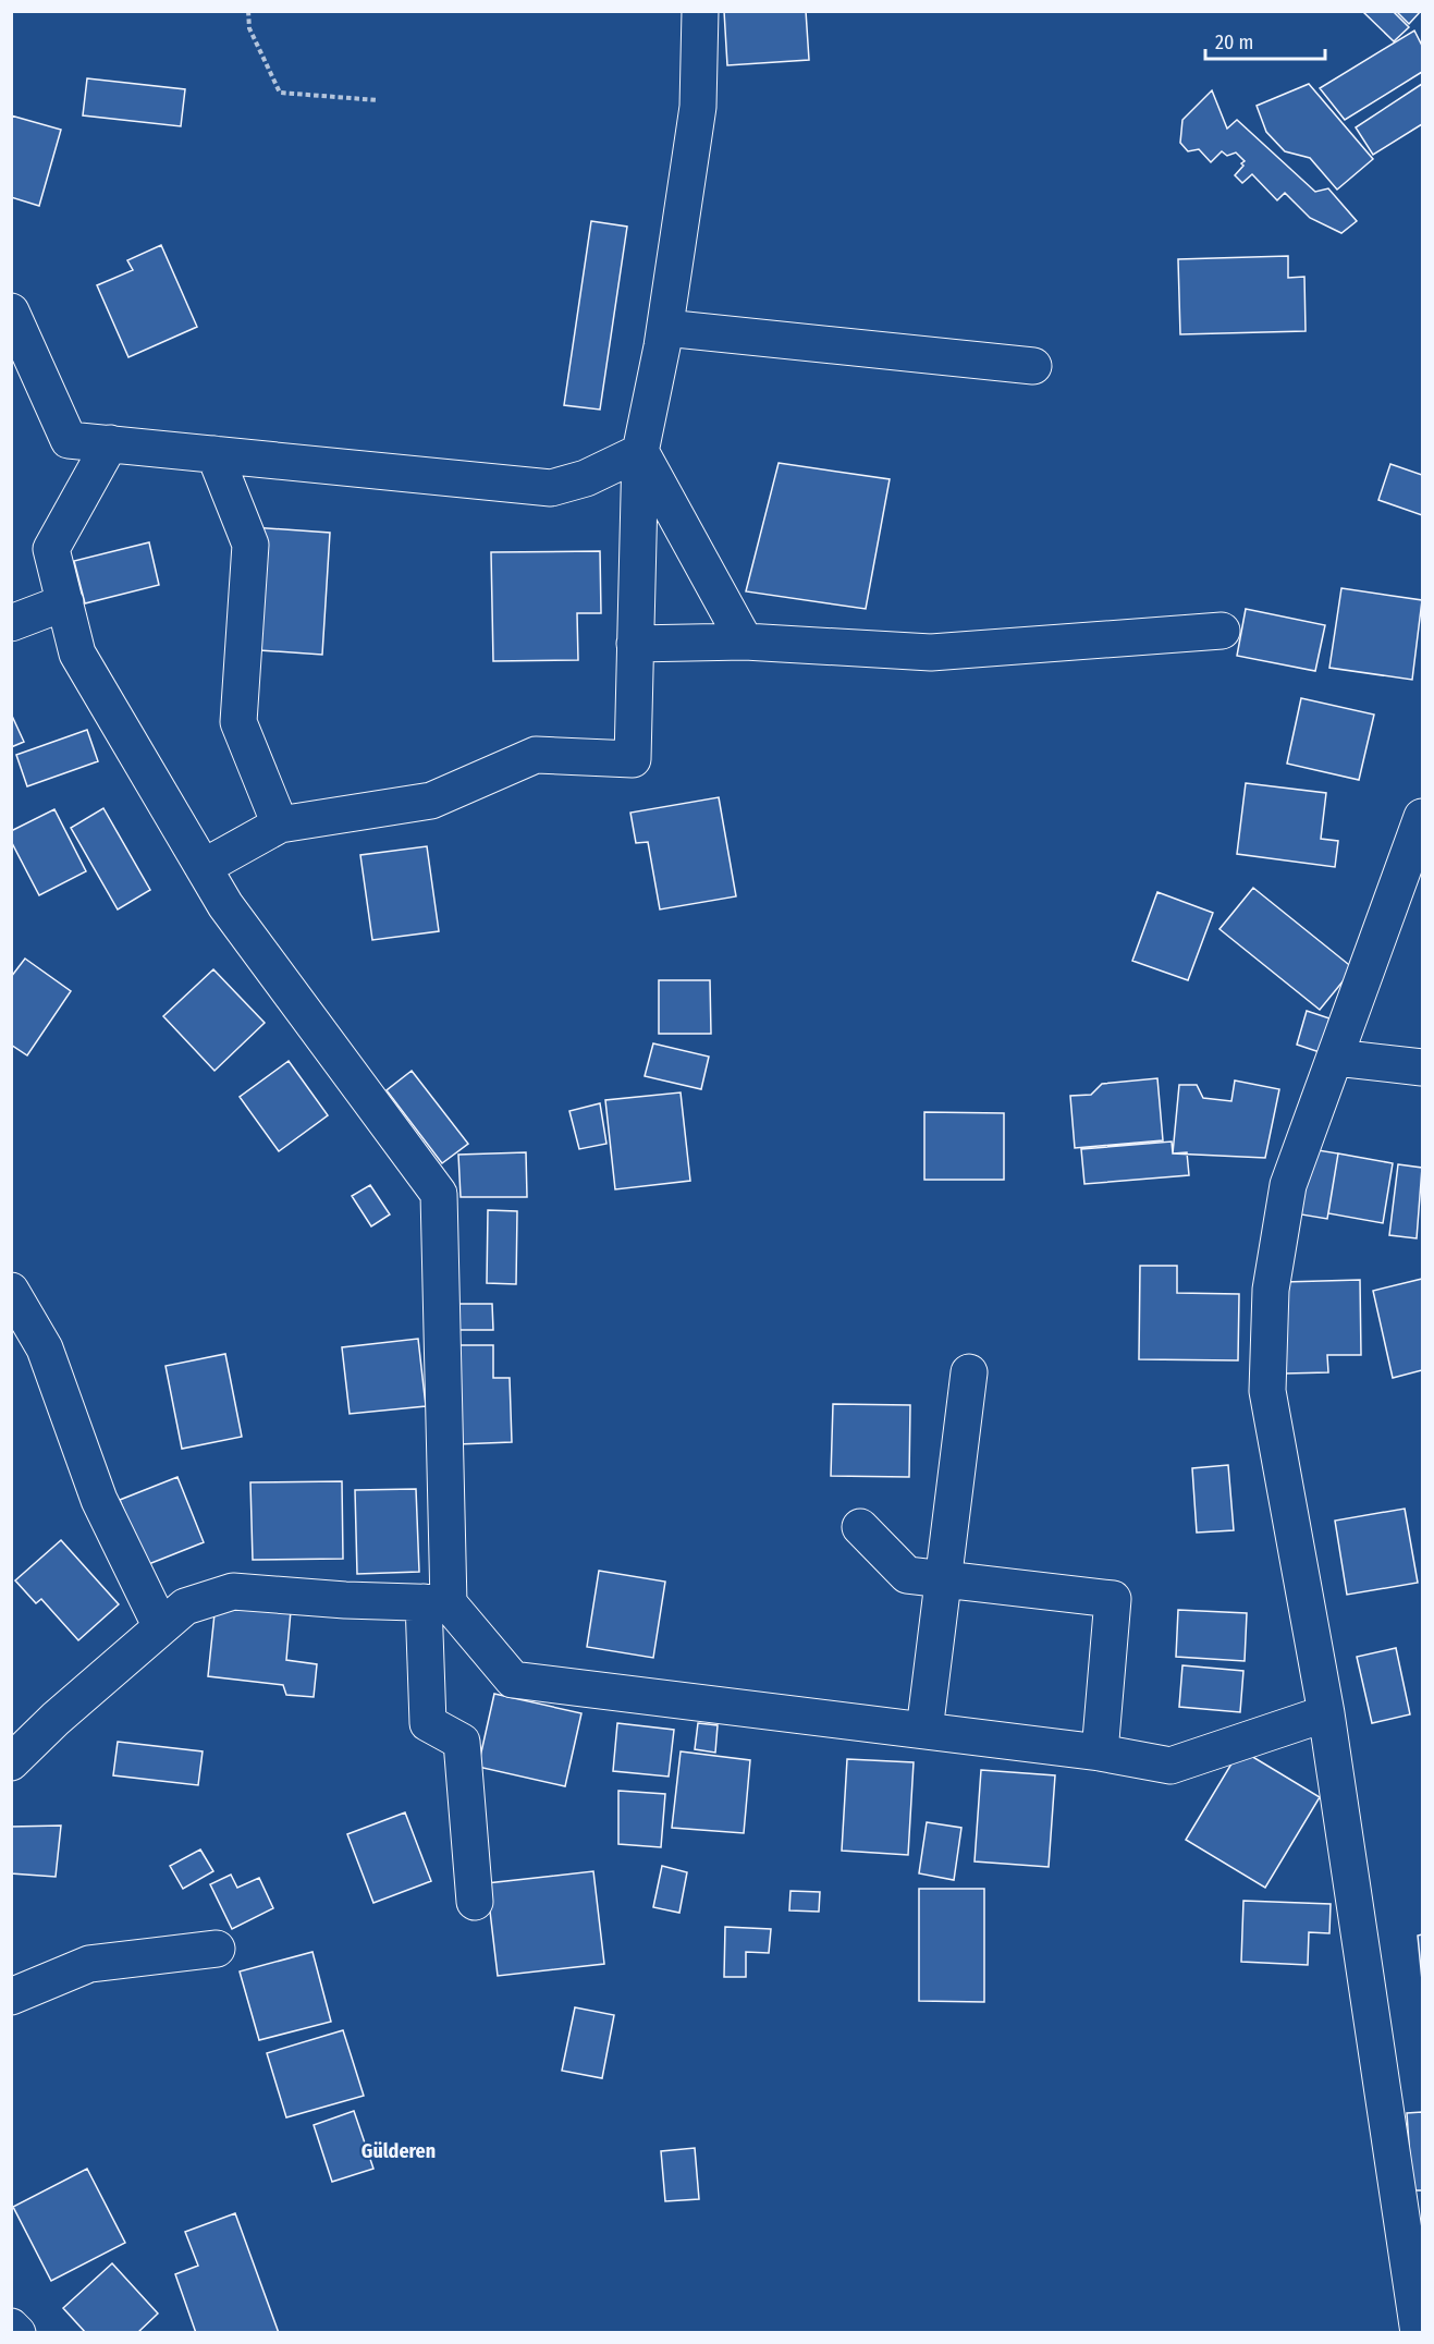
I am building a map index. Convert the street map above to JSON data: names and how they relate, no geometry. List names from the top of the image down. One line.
{"districts":["Gülderen"],"scale_bar":"20 m"}
